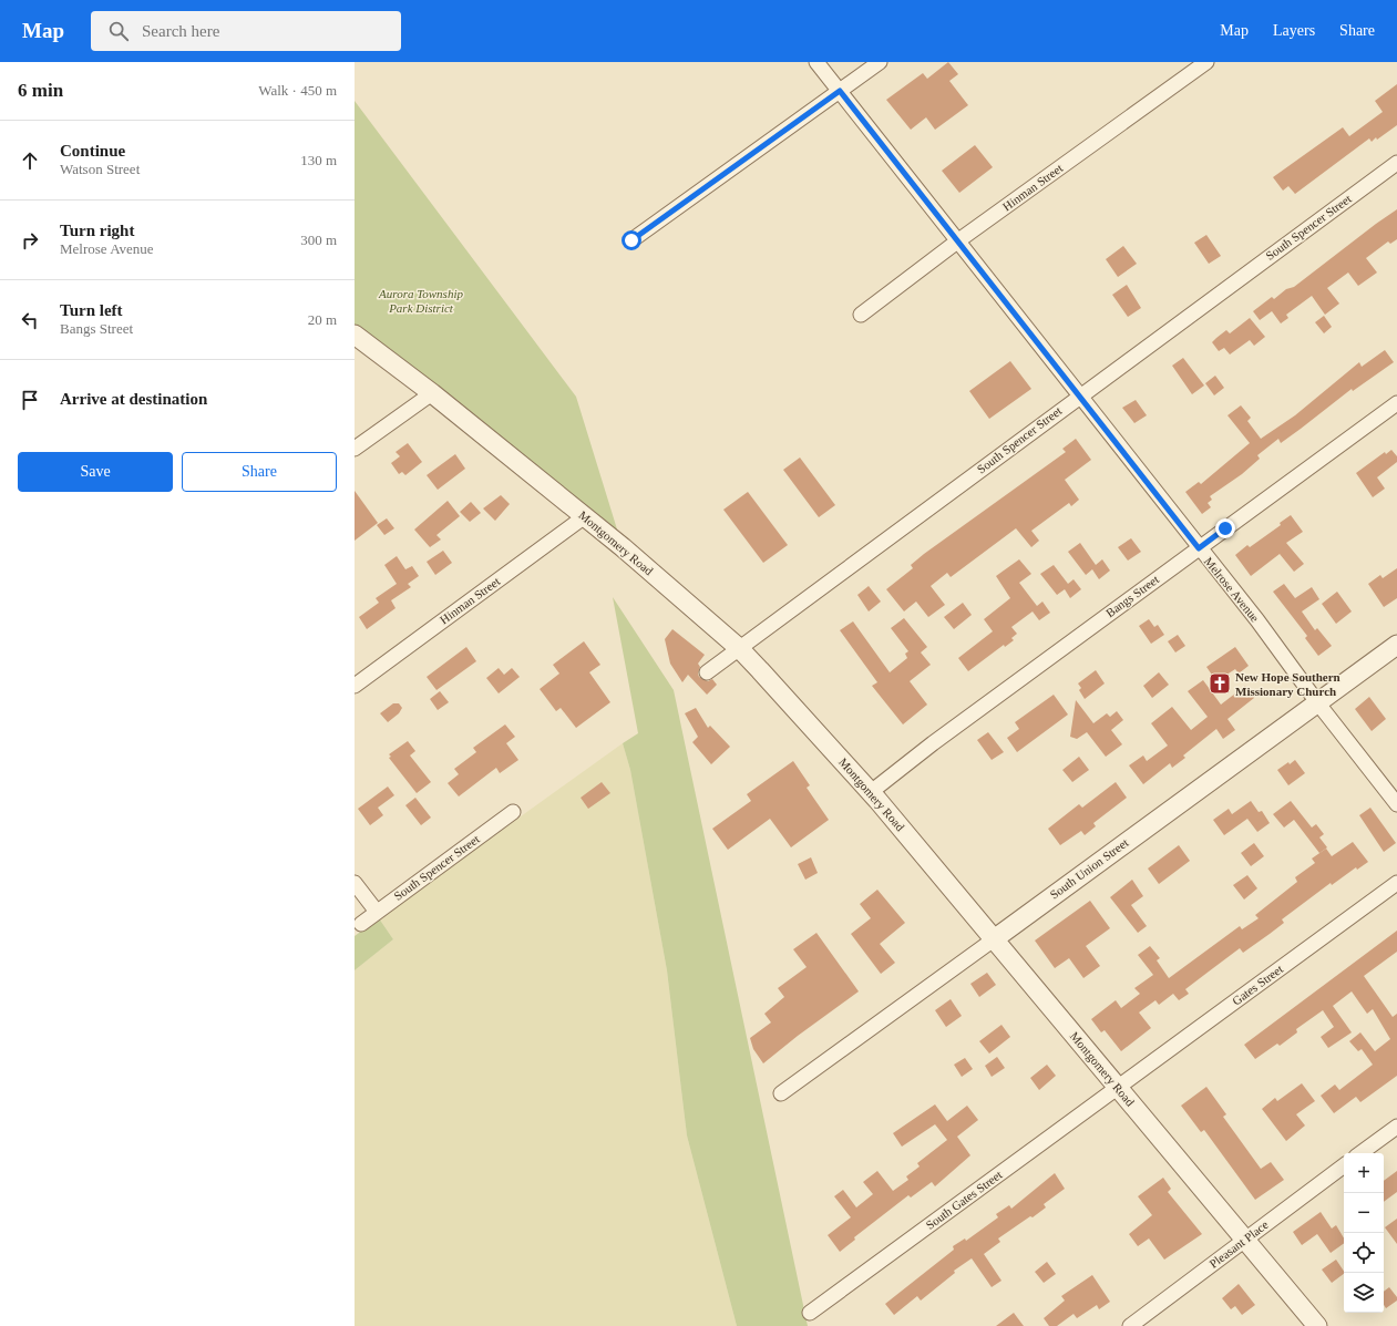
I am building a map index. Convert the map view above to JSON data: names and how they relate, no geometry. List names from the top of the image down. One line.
{"streets":{"street":["Hinman Street","South Spencer Street","Montgomery Road","Melrose Avenue","Bangs Street","South Union Street","Gates Street","South Gates Street","Pleasant Place"]},"crossings":[["Hinman Street","Montgomery Road"],["Hinman Street","Melrose Avenue"],["South Spencer Street","Montgomery Road"],["South Spencer Street","Melrose Avenue"],["Montgomery Road","Bangs Street"],["Montgomery Road","South Union Street"],["Montgomery Road","Gates Street"],["Montgomery Road","South Gates Street"],["Montgomery Road","Pleasant Place"],["Melrose Avenue","Bangs Street"],["Melrose Avenue","South Union Street"],["Gates Street","South Gates Street"]],"parks":["Aurora Township Park District"],"places":{"church":["New Hope Southern Missionary Church"]},"page":{"header":"Map","search":"Search here","nav":["Map","Layers","Share"],"heading":["6 min","Walk · 450 m"],"list":[["Continue","Watson Street","130 m"],["Turn right","Melrose Avenue","300 m"],["Turn left","Bangs Street","20 m"],"Arrive at destination"],"buttons":["Save","Share"],"map_buttons":["+","−"]}}
